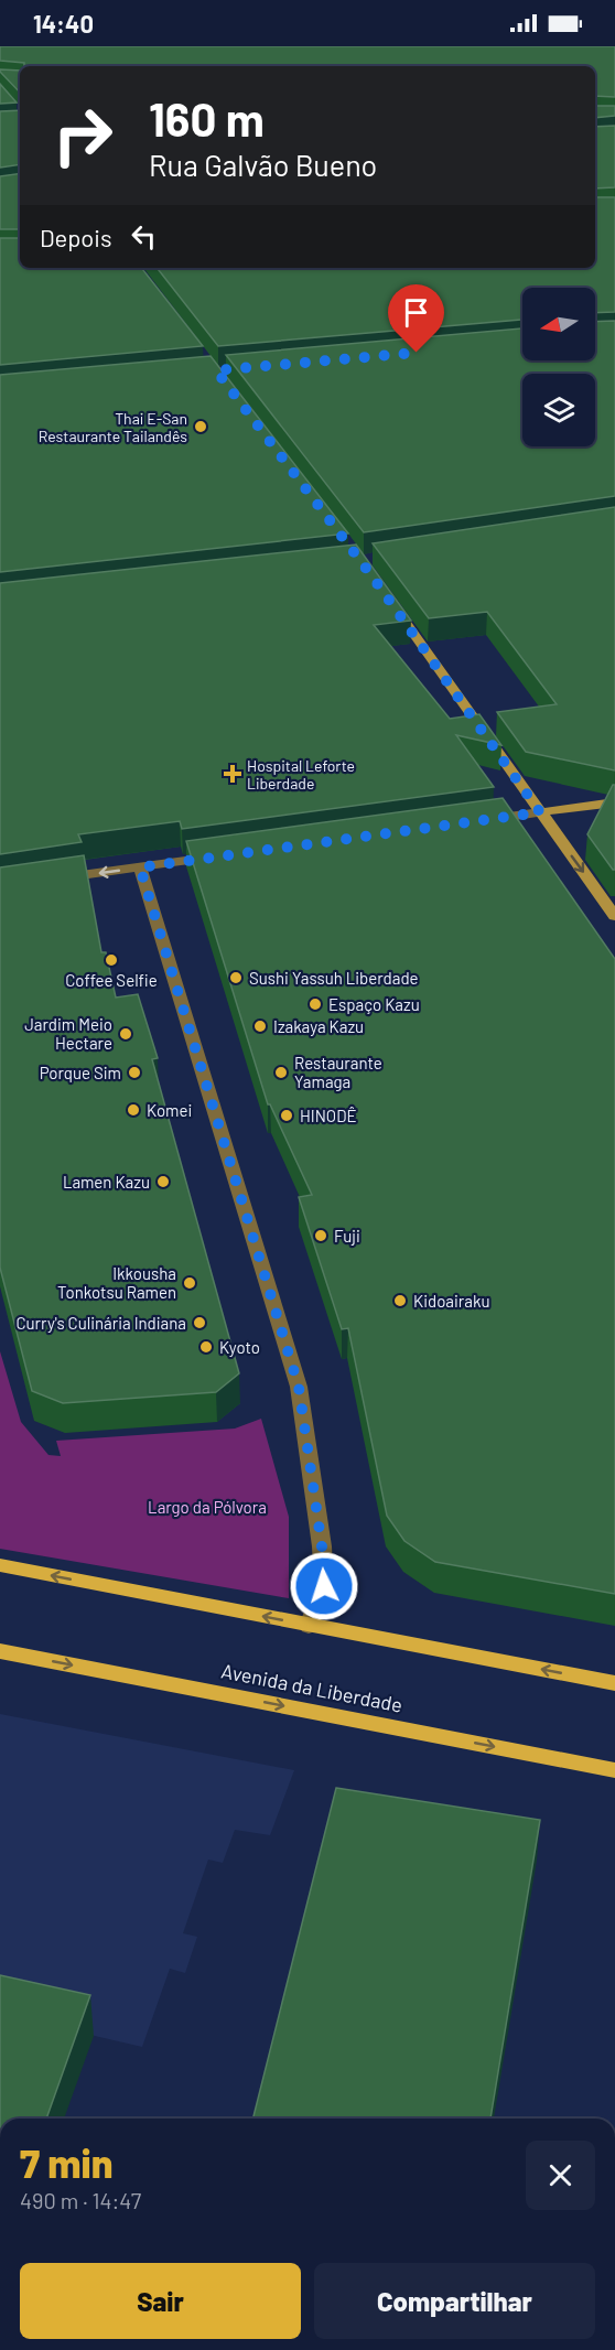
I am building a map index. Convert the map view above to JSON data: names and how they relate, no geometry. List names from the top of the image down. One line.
{"streets":{"main road":["Avenida da Liberdade"]},"parks":["Largo da Pólvora"],"places":{"other":["Thai E-San Restaurante Tailandês","Coffee Selfie","Sushi Yassuh Liberdade","Espaço Kazu","Izakaya Kazu","Jardim Meio Hectare","Porque Sim","Restaurante Yamaga","Komei","HINODÊ","Lamen Kazu","Fuji","Ikkousha Tonkotsu Ramen","Kidoairaku","Curry's Culinária Indiana","Kyoto"],"health":["Hospital Leforte Liberdade"]},"north":"left","page":{"status":"14:40","turn":["160 m","Rua Galvão Bueno"],"then":"Depois","heading":["7 min","490 m · 14:47"],"buttons":["Sair","Compartilhar"]}}
